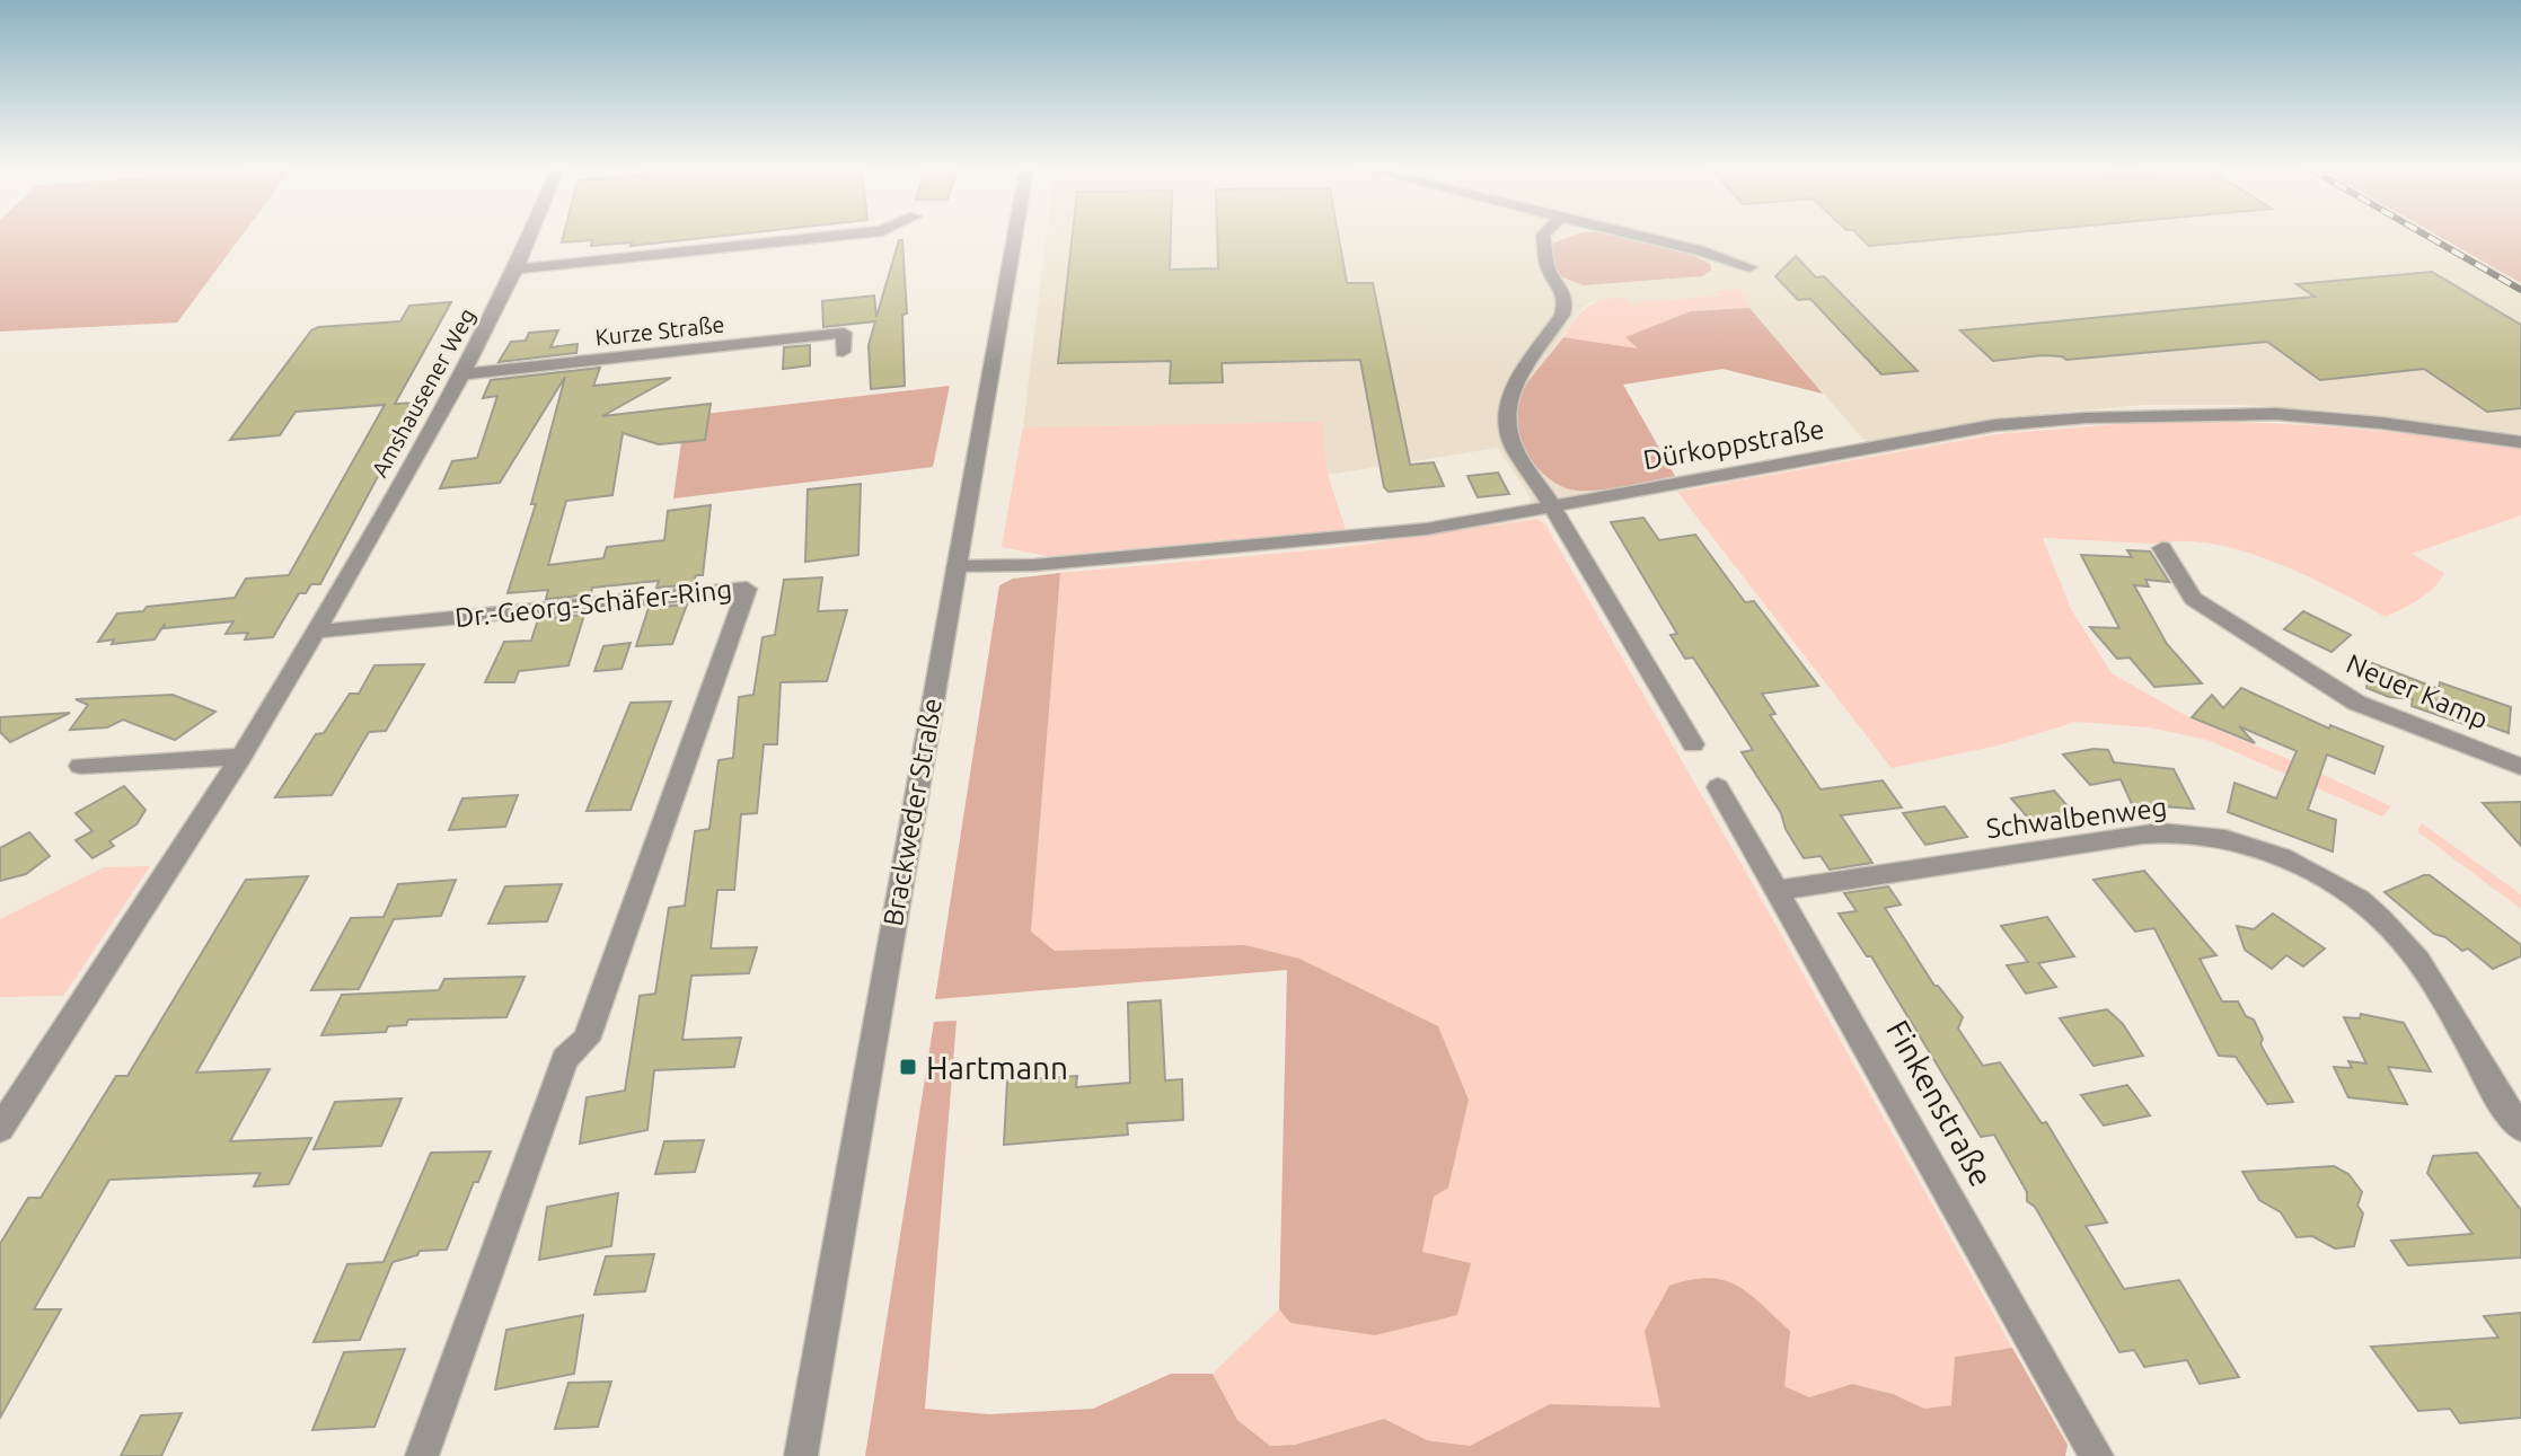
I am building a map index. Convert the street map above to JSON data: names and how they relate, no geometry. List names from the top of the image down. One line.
{"streets":{"street":["Kurze Straße","Amshausener Weg","Dürkoppstraße","Dr.-Georg-Schäfer-Ring","Neuer Kamp","Brackweder Straße","Schwalbenweg","Finkenstraße"]},"crossings":[["Kurze Straße","Amshausener Weg"],["Amshausener Weg","Dr.-Georg-Schäfer-Ring"],["Dürkoppstraße","Brackweder Straße"],["Schwalbenweg","Finkenstraße"]],"places":{"transit":["Hartmann"]}}
